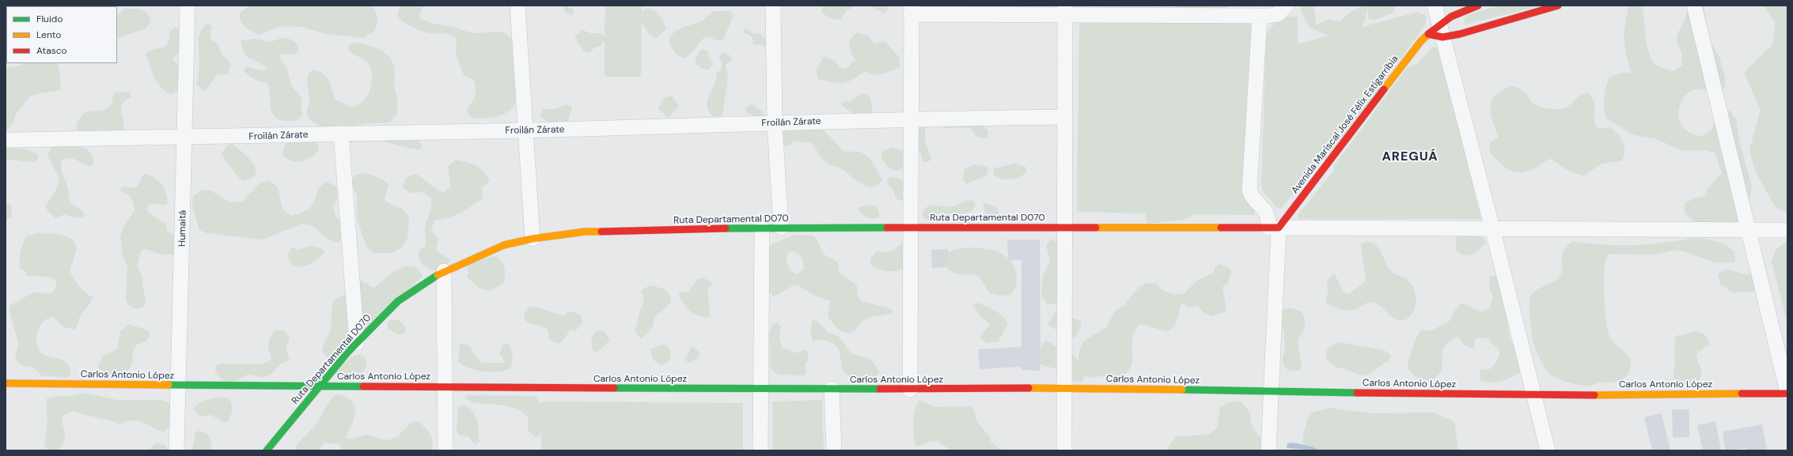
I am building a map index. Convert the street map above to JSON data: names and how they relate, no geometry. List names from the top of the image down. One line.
{"streets":{"street":["Froilán Zárate","Avenida Mariscal José Félix Estigarribia","Ruta Departamental D070","Humaitá","Carlos Antonio López"]},"crossings":[["Froilán Zárate","Humaitá"],["Avenida Mariscal José Félix Estigarribia","Ruta Departamental D070"],["Ruta Departamental D070","Carlos Antonio López"],["Humaitá","Carlos Antonio López"]],"districts":["AREGUÁ"],"legend":["Fluido","Lento","Atasco"]}
